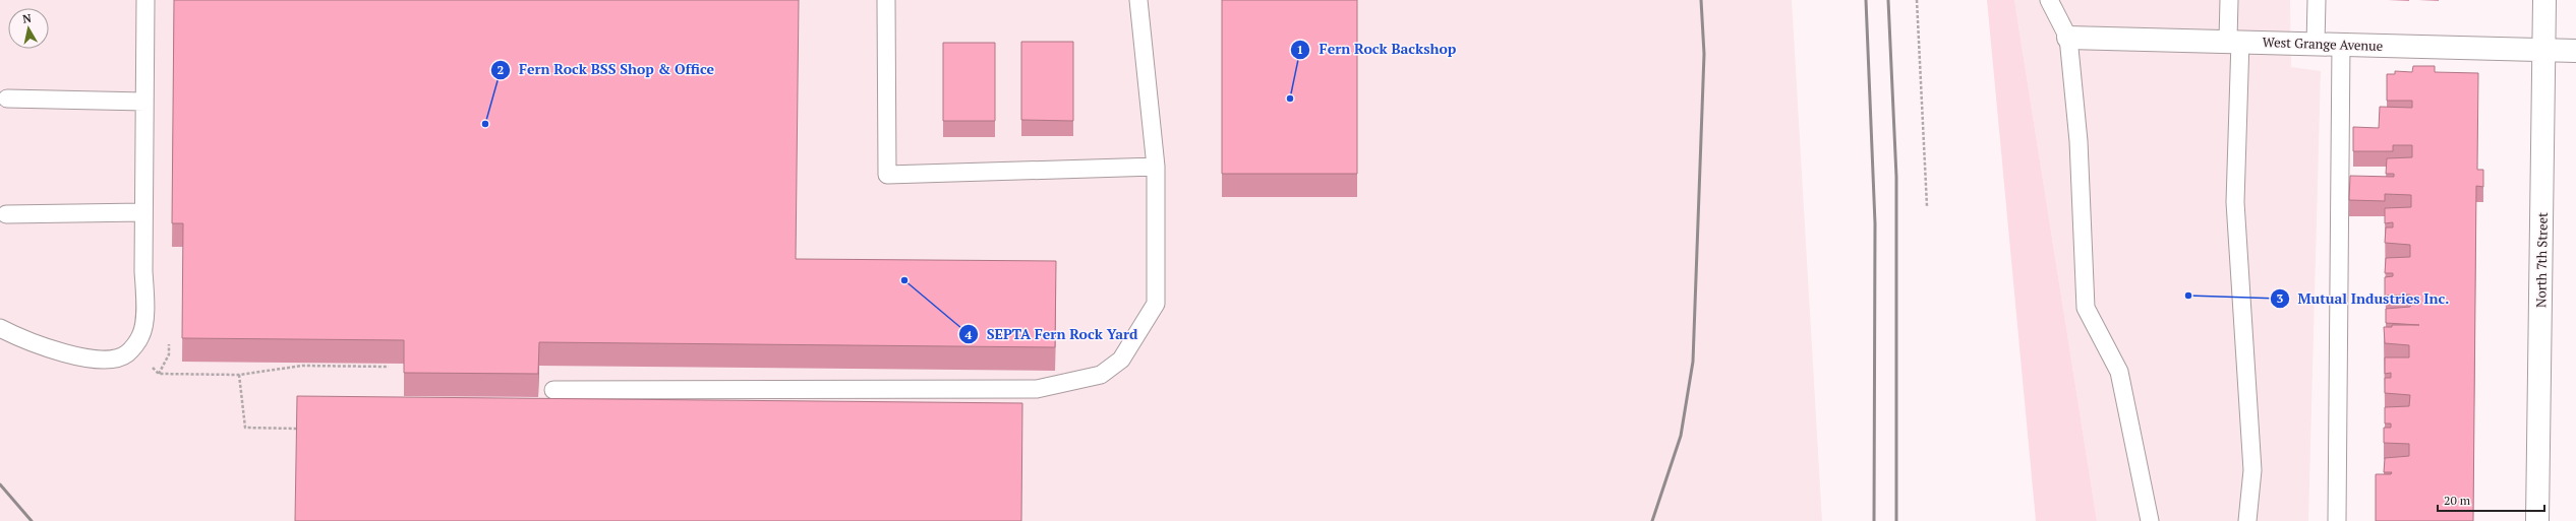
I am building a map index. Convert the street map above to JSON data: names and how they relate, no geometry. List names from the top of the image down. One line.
{"streets":{"street":["West Grange Avenue","North 7th Street"]},"crossings":[["West Grange Avenue","North 7th Street"]],"places":["Fern Rock Backshop","Fern Rock BSS Shop & Office","SEPTA Fern Rock Yard","Mutual Industries Inc."],"scale_bar":"20 m","north":"top"}
